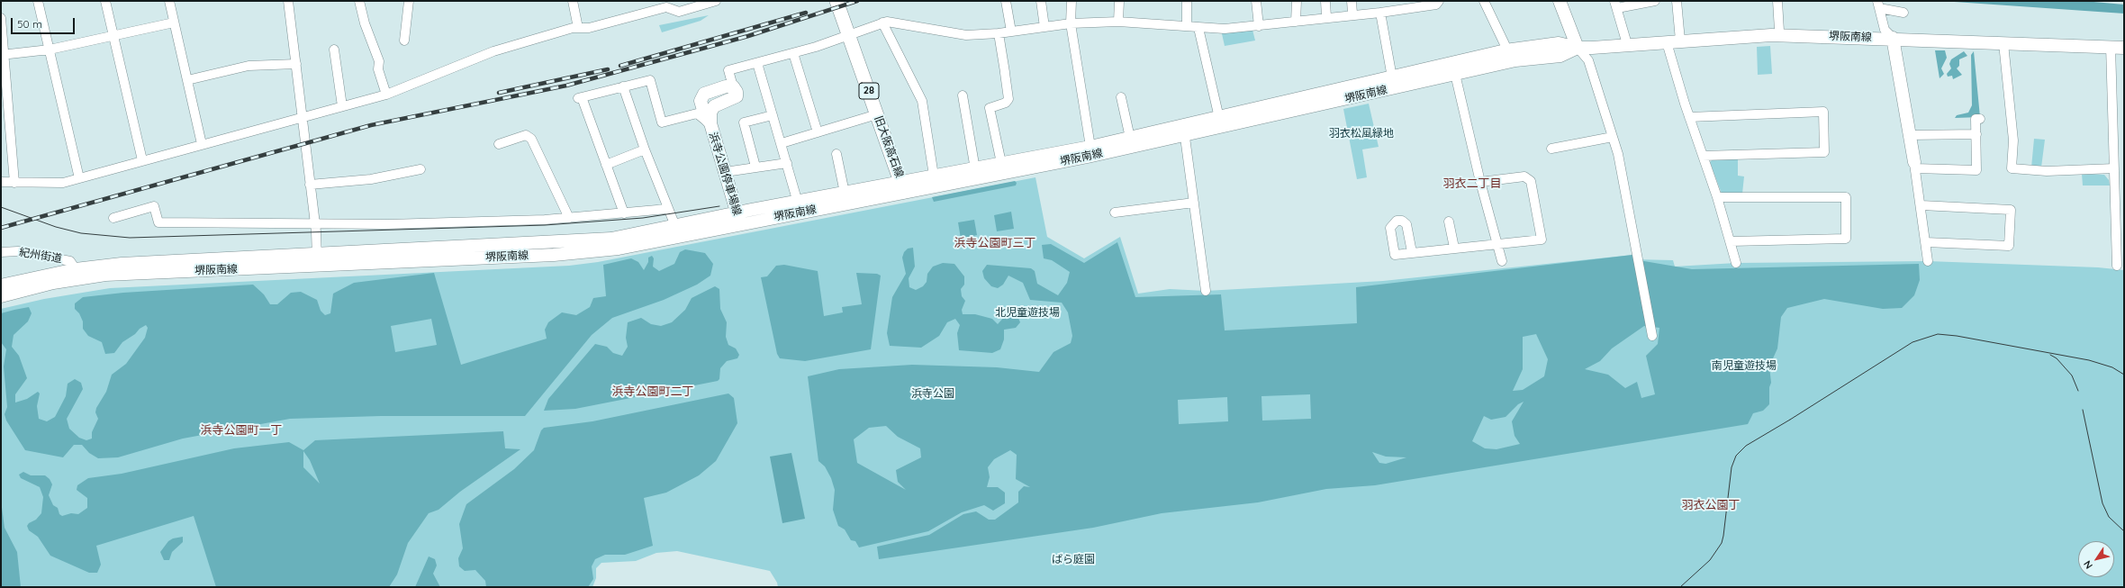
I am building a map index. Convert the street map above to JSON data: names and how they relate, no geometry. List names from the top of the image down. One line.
{"streets":{"main road":["堺阪南線","28","旧大阪高石線","浜寺公園停車場線"],"street":["紀州街道"]},"crossings":[["堺阪南線","旧大阪高石線"],["堺阪南線","浜寺公園停車場線"],["堺阪南線","紀州街道"]],"districts":["羽衣二丁目","浜寺公園町三丁","浜寺公園町二丁","浜寺公園町一丁","羽衣公園丁"],"parks":["羽衣松風緑地","北児童遊技場","南児童遊技場","浜寺公園","ばら庭園"],"scale_bar":"50 m","north":"bottom left"}
